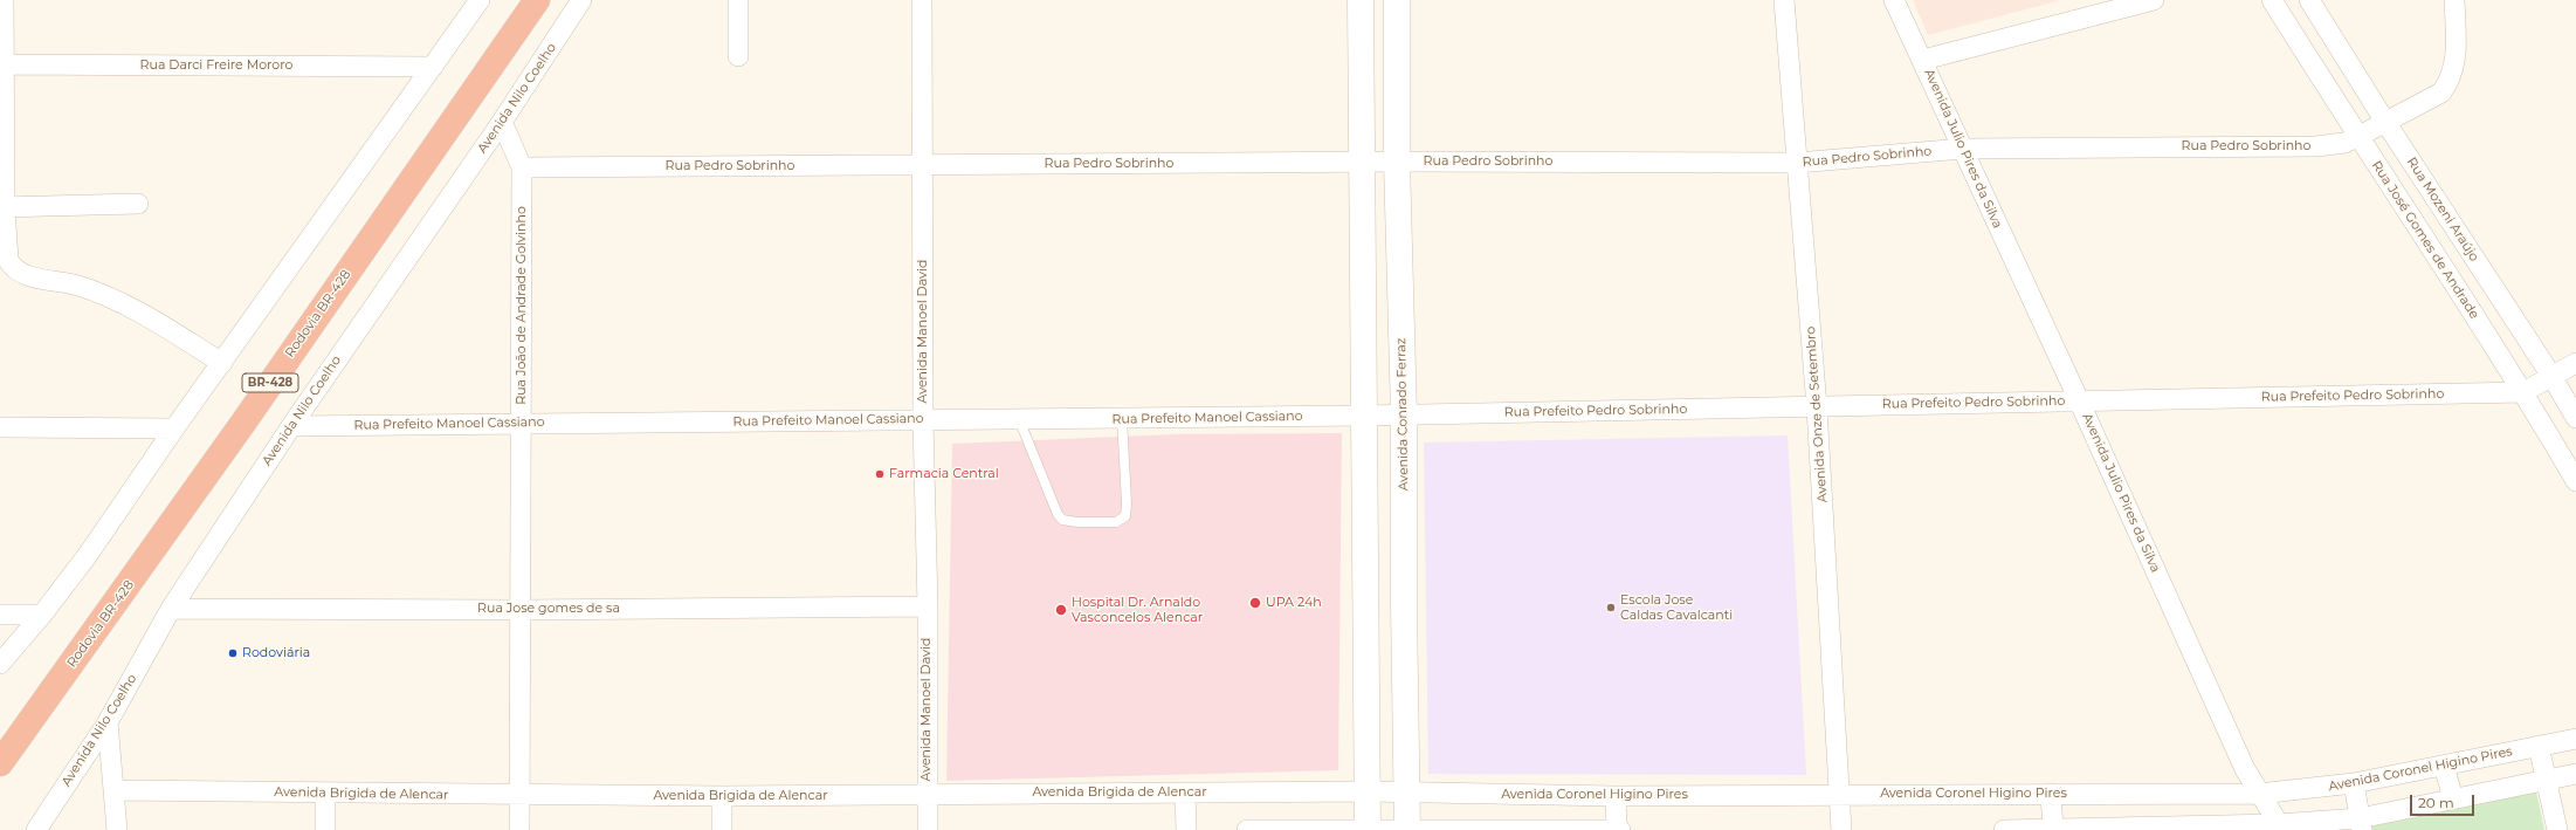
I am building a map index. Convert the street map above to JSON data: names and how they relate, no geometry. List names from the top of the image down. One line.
{"streets":{"highway":["Rodovia BR-428","BR-428"],"street":["Rua Darci Freire Mororo","Avenida Nilo Coelho","Rua Pedro Sobrinho","Avenida Julio Pires da Silva","Rua Mozeni Araújo","Rua José Gomes de Andrade","Rua João de Andrade Golvinho","Avenida Manoel David","Rua Prefeito Pedro Sobrinho","Avenida Conrado Ferraz","Avenida Onze de Setembro","Rua Prefeito Manoel Cassiano","Rua Jose gomes de sa","Avenida Coronel Higino Pires","Avenida Brigida de Alencar"]},"crossings":[["Avenida Nilo Coelho","Rua João de Andrade Golvinho"],["Avenida Nilo Coelho","Rua Prefeito Manoel Cassiano"],["Avenida Nilo Coelho","Rua Jose gomes de sa"],["Rua Pedro Sobrinho","Avenida Julio Pires da Silva"],["Rua Pedro Sobrinho","Rua Mozeni Araújo"],["Rua Pedro Sobrinho","Rua José Gomes de Andrade"],["Rua Pedro Sobrinho","Rua João de Andrade Golvinho"],["Rua Pedro Sobrinho","Avenida Manoel David"],["Rua Pedro Sobrinho","Avenida Conrado Ferraz"],["Rua Pedro Sobrinho","Avenida Onze de Setembro"],["Avenida Julio Pires da Silva","Rua Prefeito Pedro Sobrinho"],["Avenida Julio Pires da Silva","Avenida Coronel Higino Pires"],["Rua Mozeni Araújo","Rua Prefeito Pedro Sobrinho"],["Rua José Gomes de Andrade","Rua Prefeito Pedro Sobrinho"],["Rua João de Andrade Golvinho","Rua Prefeito Manoel Cassiano"],["Rua João de Andrade Golvinho","Rua Jose gomes de sa"],["Rua João de Andrade Golvinho","Avenida Brigida de Alencar"],["Avenida Manoel David","Rua Prefeito Manoel Cassiano"],["Avenida Manoel David","Rua Jose gomes de sa"],["Avenida Manoel David","Avenida Brigida de Alencar"],["Rua Prefeito Pedro Sobrinho","Avenida Conrado Ferraz"],["Rua Prefeito Pedro Sobrinho","Avenida Onze de Setembro"],["Rua Prefeito Pedro Sobrinho","Rua Prefeito Manoel Cassiano"],["Avenida Conrado Ferraz","Avenida Coronel Higino Pires"],["Avenida Onze de Setembro","Avenida Coronel Higino Pires"],["Avenida Coronel Higino Pires","Avenida Brigida de Alencar"]],"places":["Farmacia Central","UPA 24h","Escola Jose Caldas Cavalcanti","Hospital Dr. Arnaldo Vasconcelos Alencar","Rodoviária"],"scale_bar":"20 m"}
